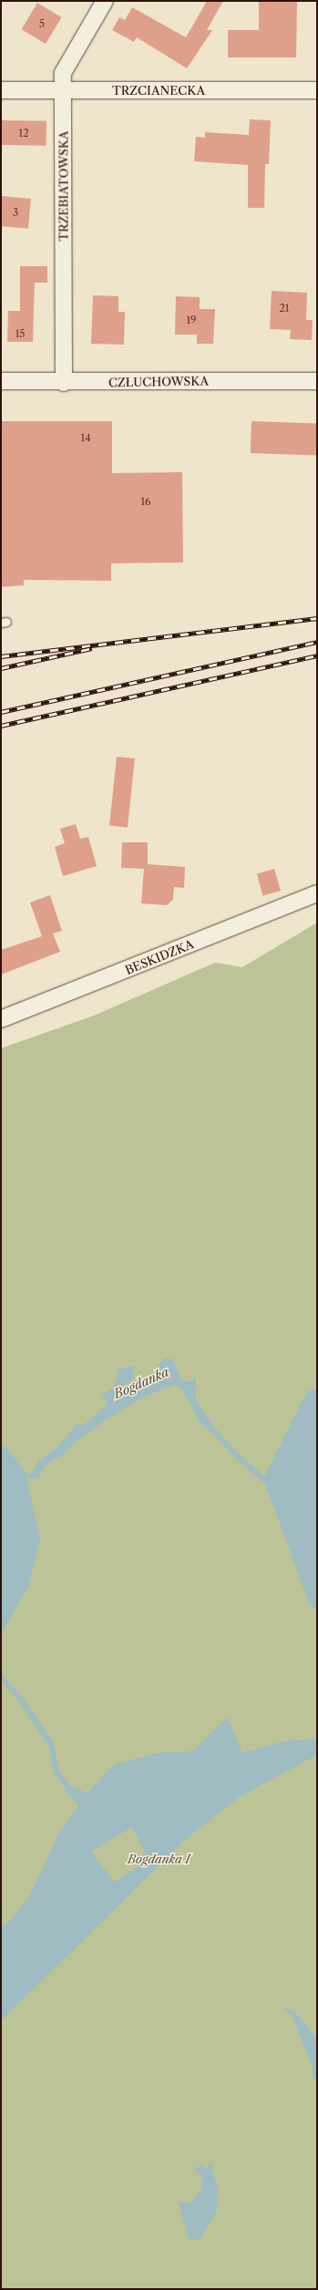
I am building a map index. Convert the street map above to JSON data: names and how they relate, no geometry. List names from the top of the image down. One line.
{"streets":{"street":["TRZCIANECKA","TRZEBIATOWSKA","CZŁUCHOWSKA","BESKIDZKA"]},"crossings":[["TRZCIANECKA","TRZEBIATOWSKA"],["TRZEBIATOWSKA","CZŁUCHOWSKA"]],"water":["Bogdanka"],"parks":["Bogdanka I"],"house_numbers":["5","12","3","21","19","15","14","16"]}
